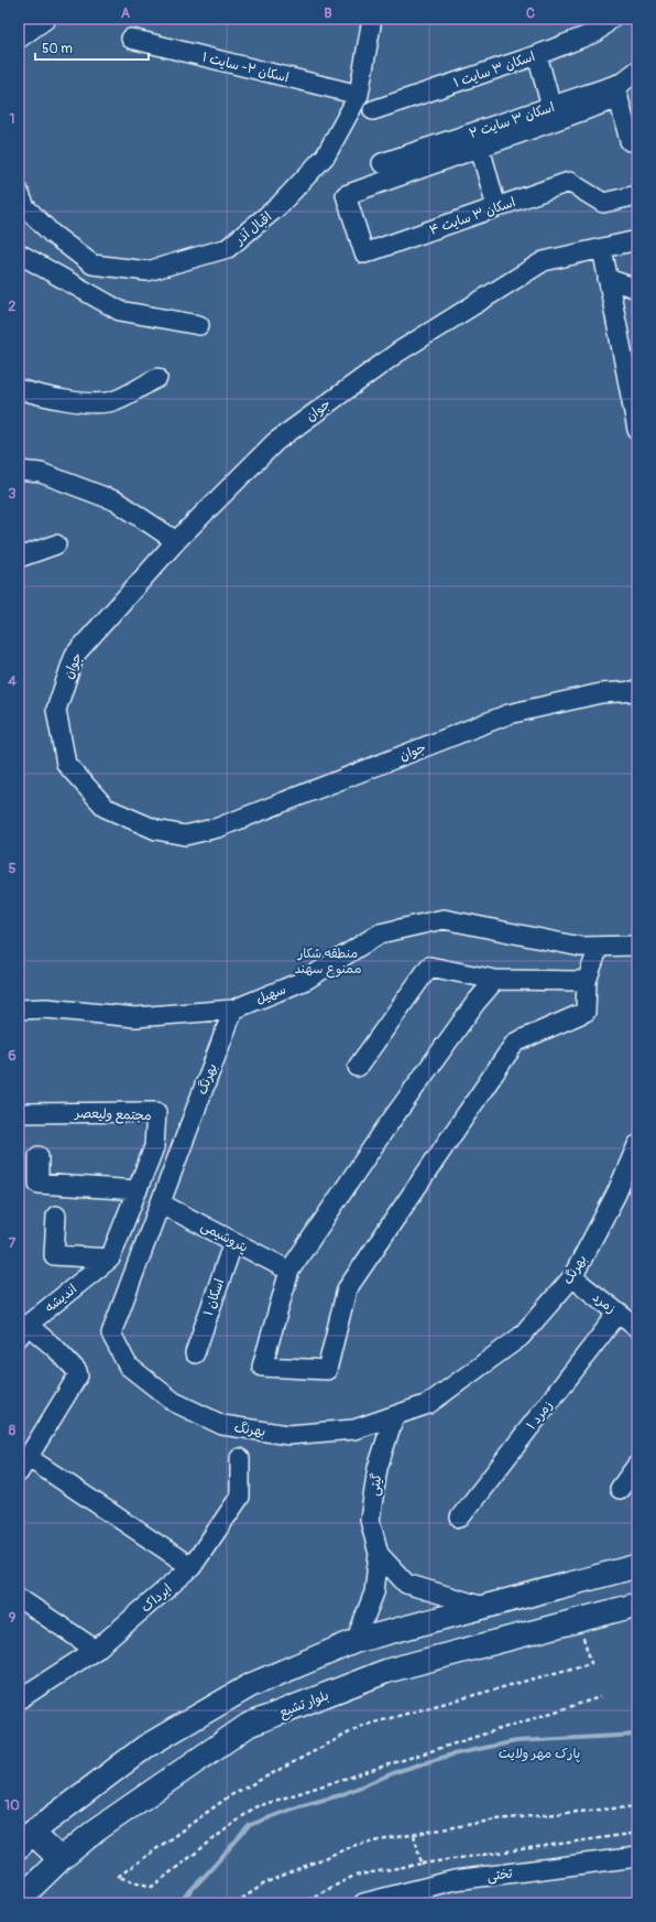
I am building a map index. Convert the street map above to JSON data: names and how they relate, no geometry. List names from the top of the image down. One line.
{"streets":{"main road":["بلوار تشیع"],"street":["اسکان ۲- سایت ۱","اسکان ۳ سایت ۱","اسکان ۳ سایت ۲","اسکان ۳ سایت ۴","اقبال آذر","جوان","سهیل","بهرنگ","مجتمع ولیعصر","پتروشیمی","اسکان ۱","اندیشه","زمرد","زمرد ۱","گیتی","ایرداک","تختی"]},"crossings":[["اسکان ۲- سایت ۱","اقبال آذر"],["سهیل","بهرنگ"],["بهرنگ","پتروشیمی"],["بهرنگ","زمرد"],["بهرنگ","گیتی"],["مجتمع ولیعصر","اندیشه"],["پتروشیمی","اسکان ۱"],["زمرد","زمرد ۱"]],"parks":["منطقه شکار ممنوع سهند","پارک مهر ولایت"],"scale_bar":"50 m","grid":{"columns":["A","B","C"],"rows":["1","2","3","4","5","6","7","8","9","10"]}}
